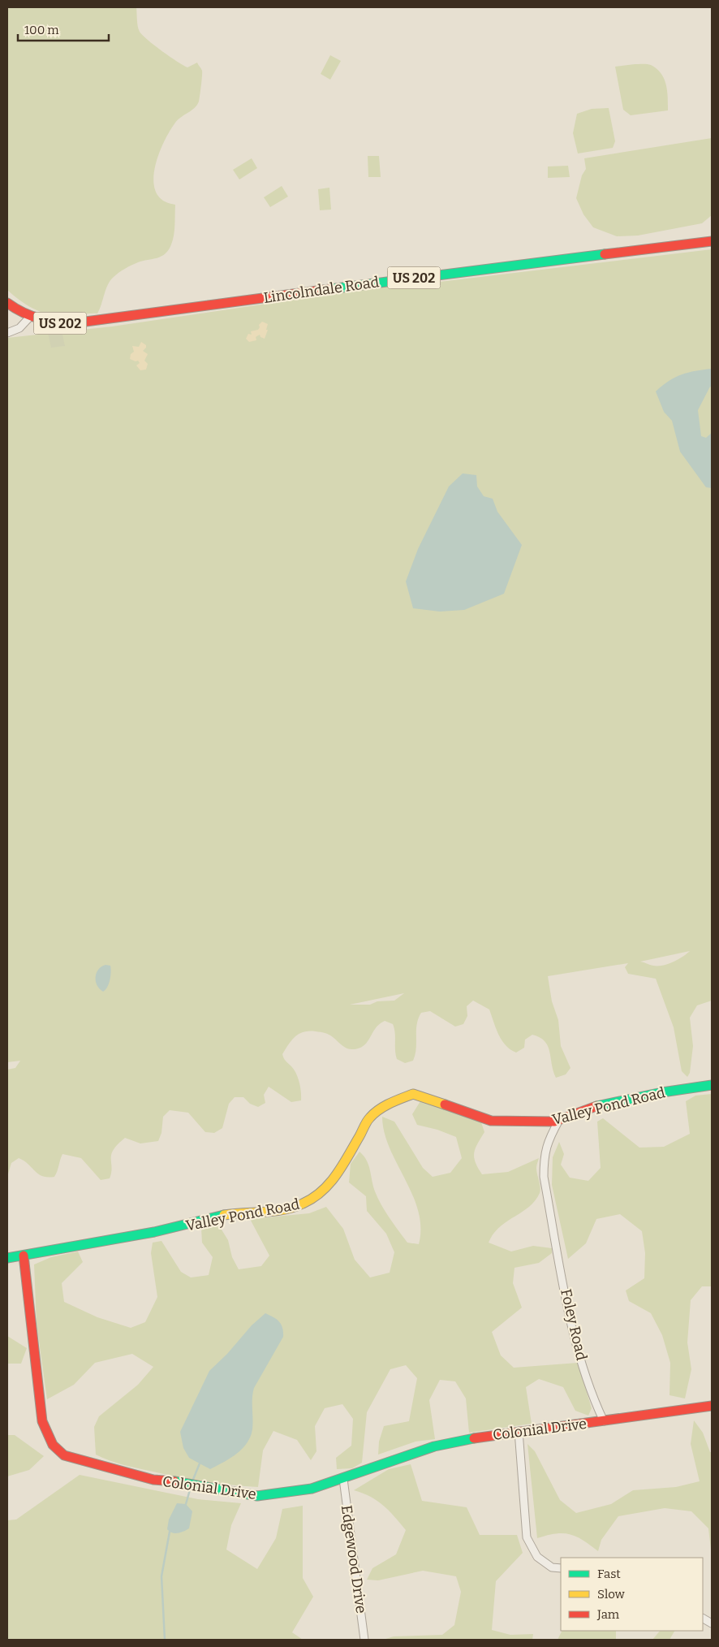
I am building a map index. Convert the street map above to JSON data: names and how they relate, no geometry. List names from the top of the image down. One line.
{"streets":{"street":["US 202","Lincolndale Road","Valley Pond Road","Foley Road","Colonial Drive","Edgewood Drive"]},"crossings":[["Valley Pond Road","Foley Road"],["Valley Pond Road","Colonial Drive"],["Foley Road","Colonial Drive"],["Colonial Drive","Edgewood Drive"]],"legend":["Fast","Slow","Jam"],"scale_bar":"100 m"}
